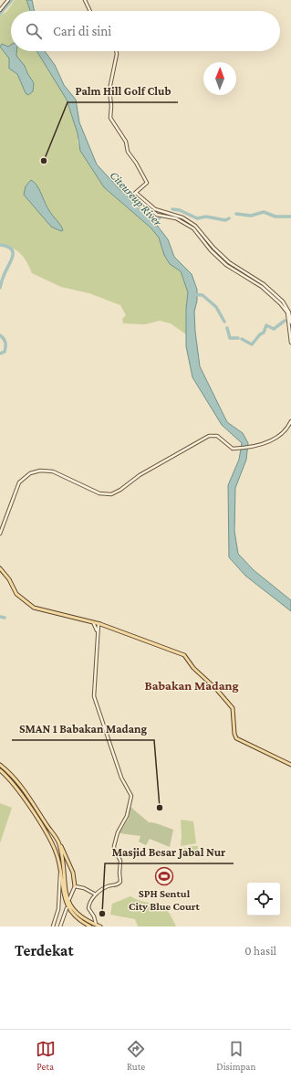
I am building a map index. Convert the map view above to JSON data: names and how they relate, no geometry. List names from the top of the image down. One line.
{"districts":["Babakan Madang"],"water":["Citeureup River"],"places":{"other":["Palm Hill Golf Club","SMAN 1 Babakan Madang","Masjid Besar Jabal Nur"],"sports":["SPH Sentul City Blue Court"]},"north":"top","page":{"search":"Cari di sini","heading":["Terdekat","0 hasil"],"nav":["Peta","Rute","Disimpan"]}}
